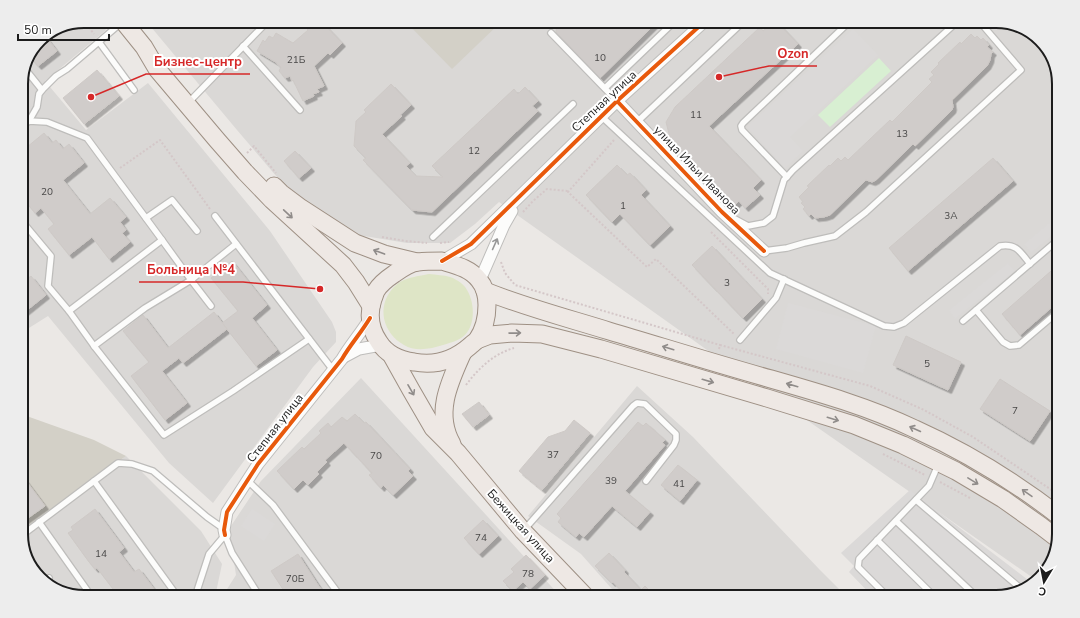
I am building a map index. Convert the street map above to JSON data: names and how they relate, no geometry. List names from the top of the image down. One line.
{"streets":{"main road":["Бежицкая улица"],"street":["Степная улица","улица Ильи Иванова"]},"crossings":[["Степная улица","улица Ильи Иванова"]],"places":["Ozon","Бизнес-центр","Больница №4"],"house_numbers":["10","21Б","11","13","12","20","1","3А","3","5","7","37","70","39","41","74","14","78","70Б"],"scale_bar":"50 m","north":"bottom"}
